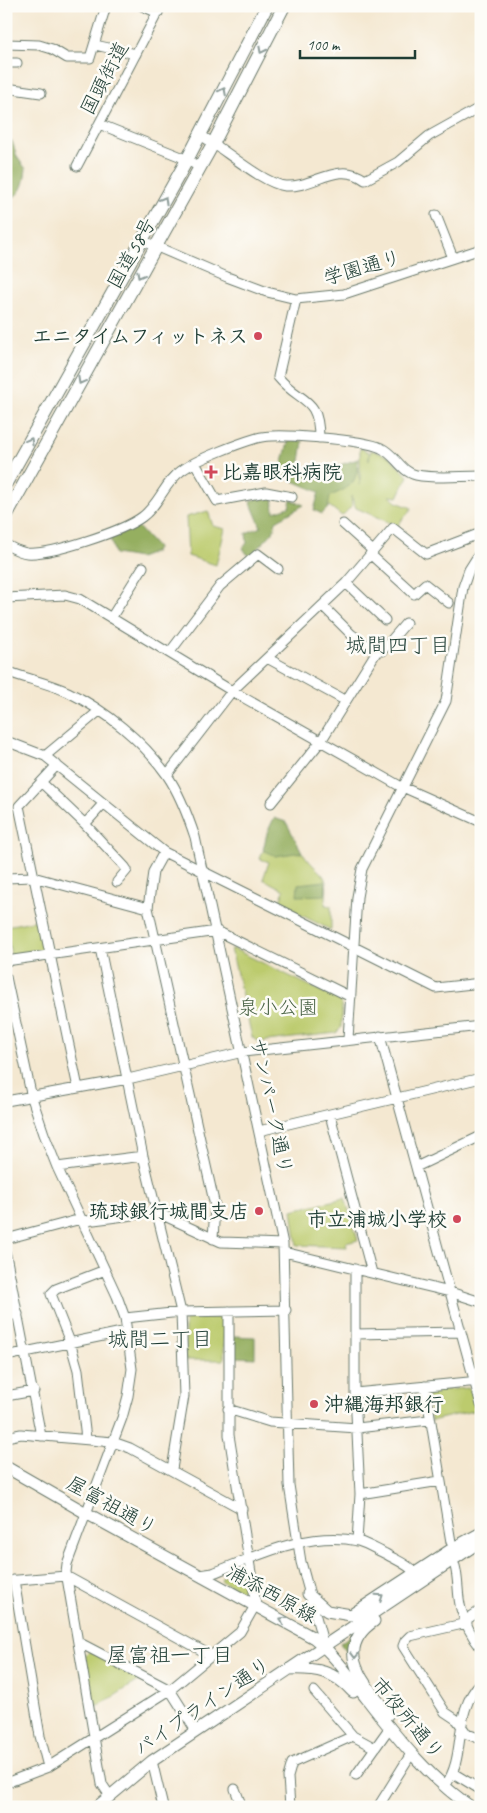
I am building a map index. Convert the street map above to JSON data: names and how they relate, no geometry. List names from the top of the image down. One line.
{"streets":{"highway":["国道58号"],"main road":["屋富祖通り","浦添西原線","パイプライン通り","市役所通り"],"street":["国頭街道","学園通り","サンパーク通り"]},"crossings":[["国道58号","学園通り"],["サンパーク通り","浦添西原線"],["サンパーク通り","パイプライン通り"],["サンパーク通り","市役所通り"],["屋富祖通り","浦添西原線"],["浦添西原線","パイプライン通り"],["浦添西原線","市役所通り"],["パイプライン通り","市役所通り"]],"one_way":["浦添西原線"],"districts":["城間四丁目","城間二丁目","屋富祖一丁目"],"parks":["泉小公園"],"places":{"other":["エニタイムフィットネス","琉球銀行城間支店","市立浦城小学校","沖縄海邦銀行"],"health":["比嘉眼科病院"]},"scale_bar":"100 m"}
